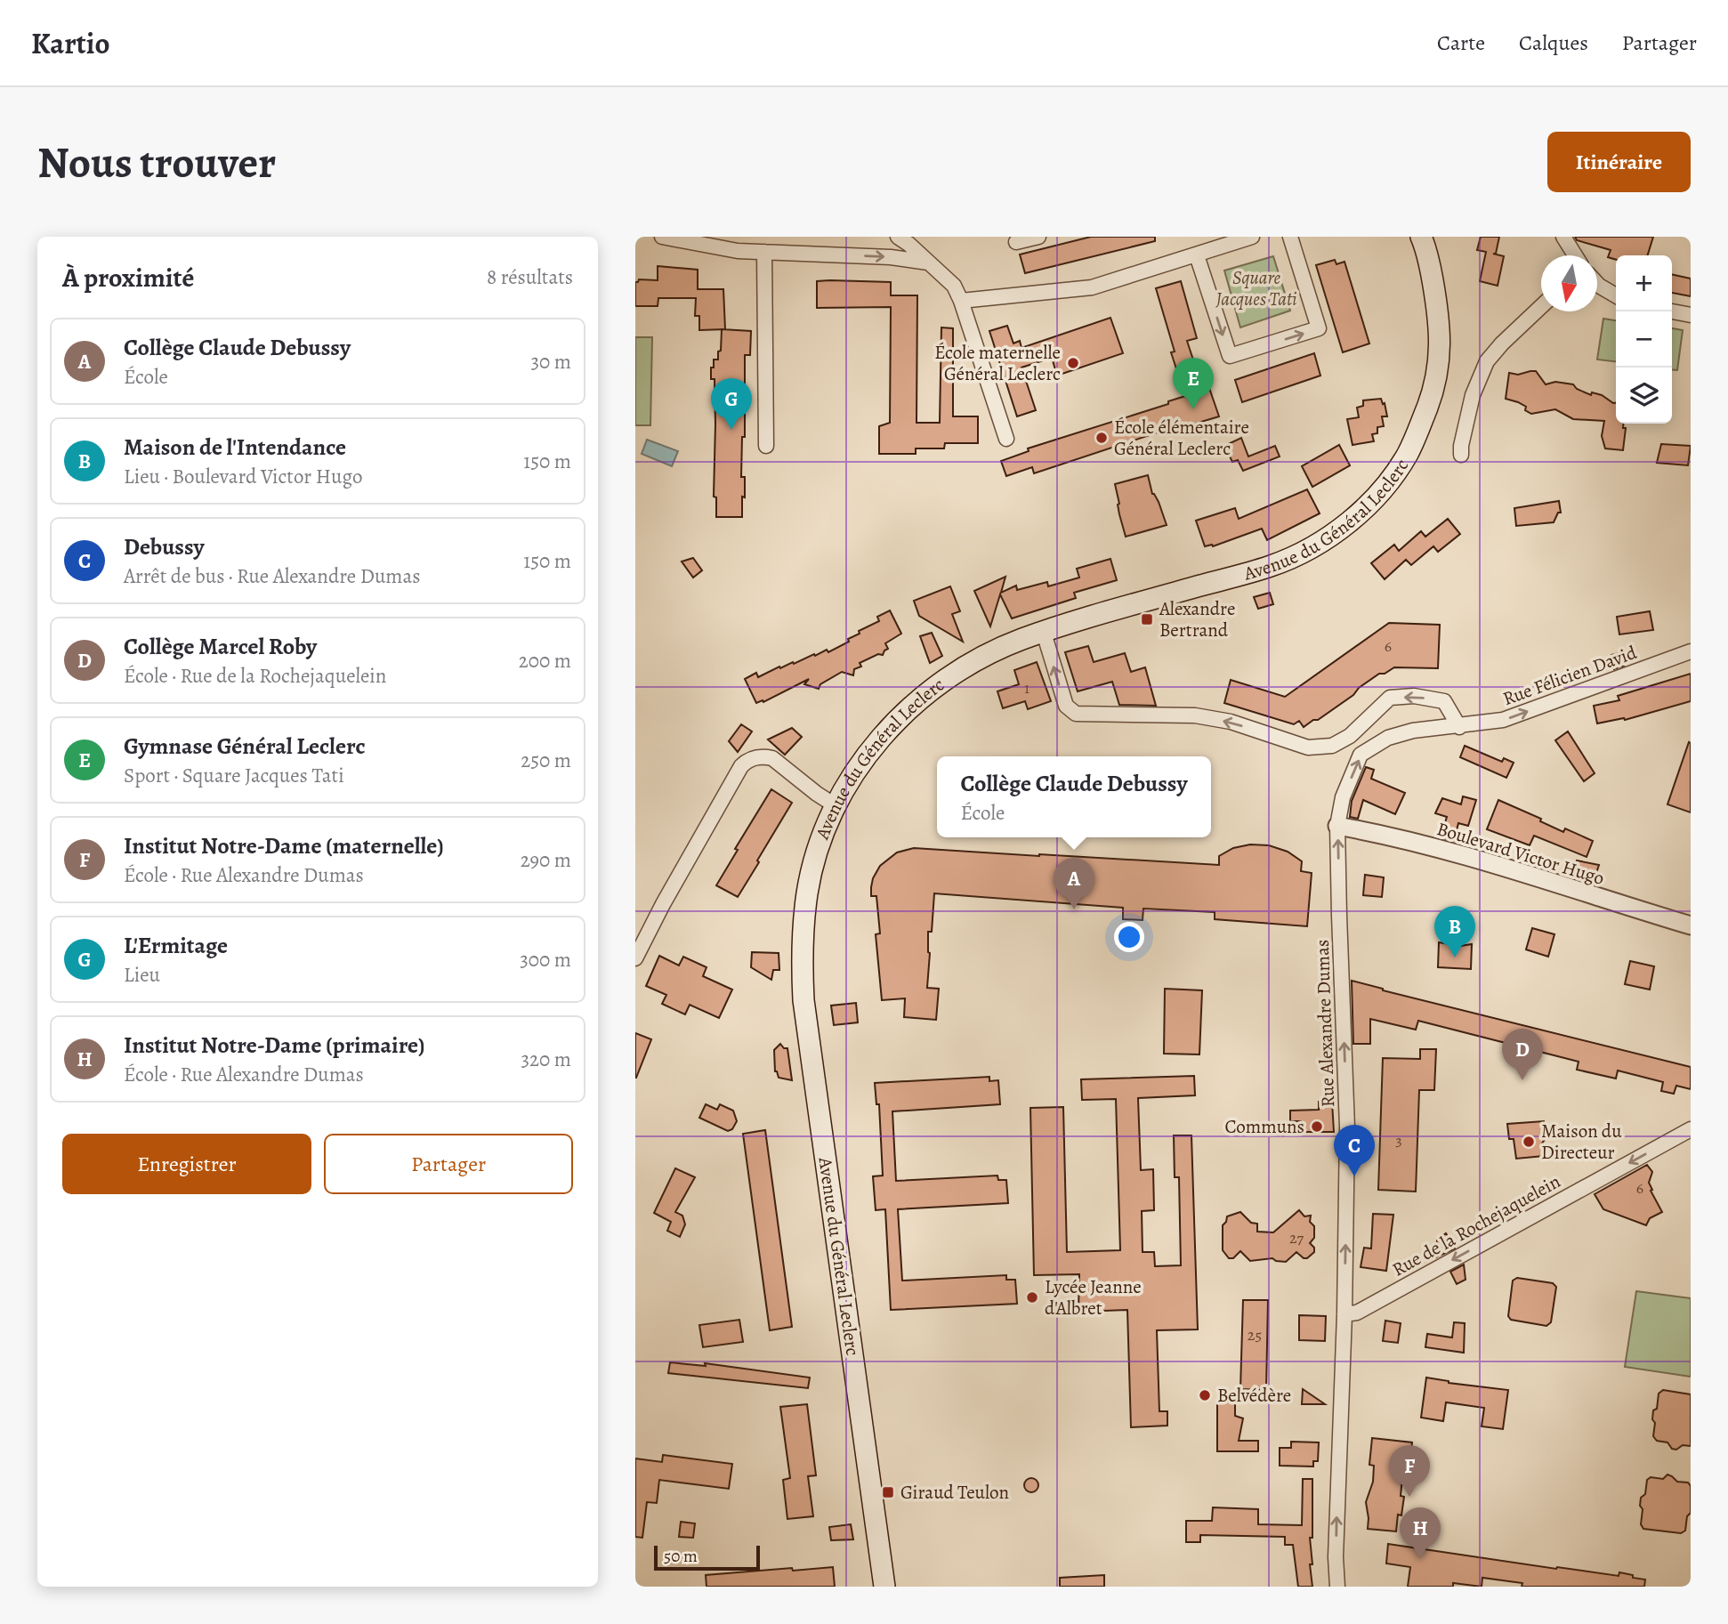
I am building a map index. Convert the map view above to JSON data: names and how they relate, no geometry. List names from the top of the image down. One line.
{"streets":{"main road":["Avenue du Général Leclerc"],"street":["Rue Félicien David","Boulevard Victor Hugo","Rue Alexandre Dumas","Rue de la Rochejaquelein"]},"crossings":[["Rue Félicien David","Rue Alexandre Dumas"],["Boulevard Victor Hugo","Rue Alexandre Dumas"],["Rue Alexandre Dumas","Rue de la Rochejaquelein"]],"one_way":["Rue Félicien David","Rue Alexandre Dumas","Rue de la Rochejaquelein"],"parks":["Square Jacques Tati"],"places":{"other":["École maternelle Général Leclerc","École élémentaire Général Leclerc","Communs","Maison du Directeur","Lycée Jeanne d'Albret","Belvédère"],"transit":["Alexandre Bertrand","Giraud Teulon"]},"house_numbers":["6","1","3","6","27","25"],"scale_bar":"50 m","north":"bottom","page":{"header":"Kartio","nav":["Carte","Calques","Partager"],"buttons":["Itinéraire",["Enregistrer","Partager"]],"title":"Nous trouver","heading":["À proximité","8 résultats"],"map_buttons":["+","−"],"list":[{"mark":"A","name":"Collège Claude Debussy","note":"École","value":"30 m"},{"mark":"B","name":"Maison de l'Intendance","note":"Lieu · Boulevard Victor Hugo","value":"150 m"},{"mark":"C","name":"Debussy","note":"Arrêt de bus · Rue Alexandre Dumas","value":"150 m"},{"mark":"D","name":"Collège Marcel Roby","note":"École · Rue de la Rochejaquelein","value":"200 m"},{"mark":"E","name":"Gymnase Général Leclerc","note":"Sport · Square Jacques Tati","value":"250 m"},{"mark":"F","name":"Institut Notre-Dame (maternelle)","note":"École · Rue Alexandre Dumas","value":"290 m"},{"mark":"G","name":"L'Ermitage","note":"Lieu","value":"300 m"},{"mark":"H","name":"Institut Notre-Dame (primaire)","note":"École · Rue Alexandre Dumas","value":"320 m"}],"pins":["E","G","A","B","D","C","F","H"],"popup":["Collège Claude Debussy","École"],"scale":"50 m"}}
